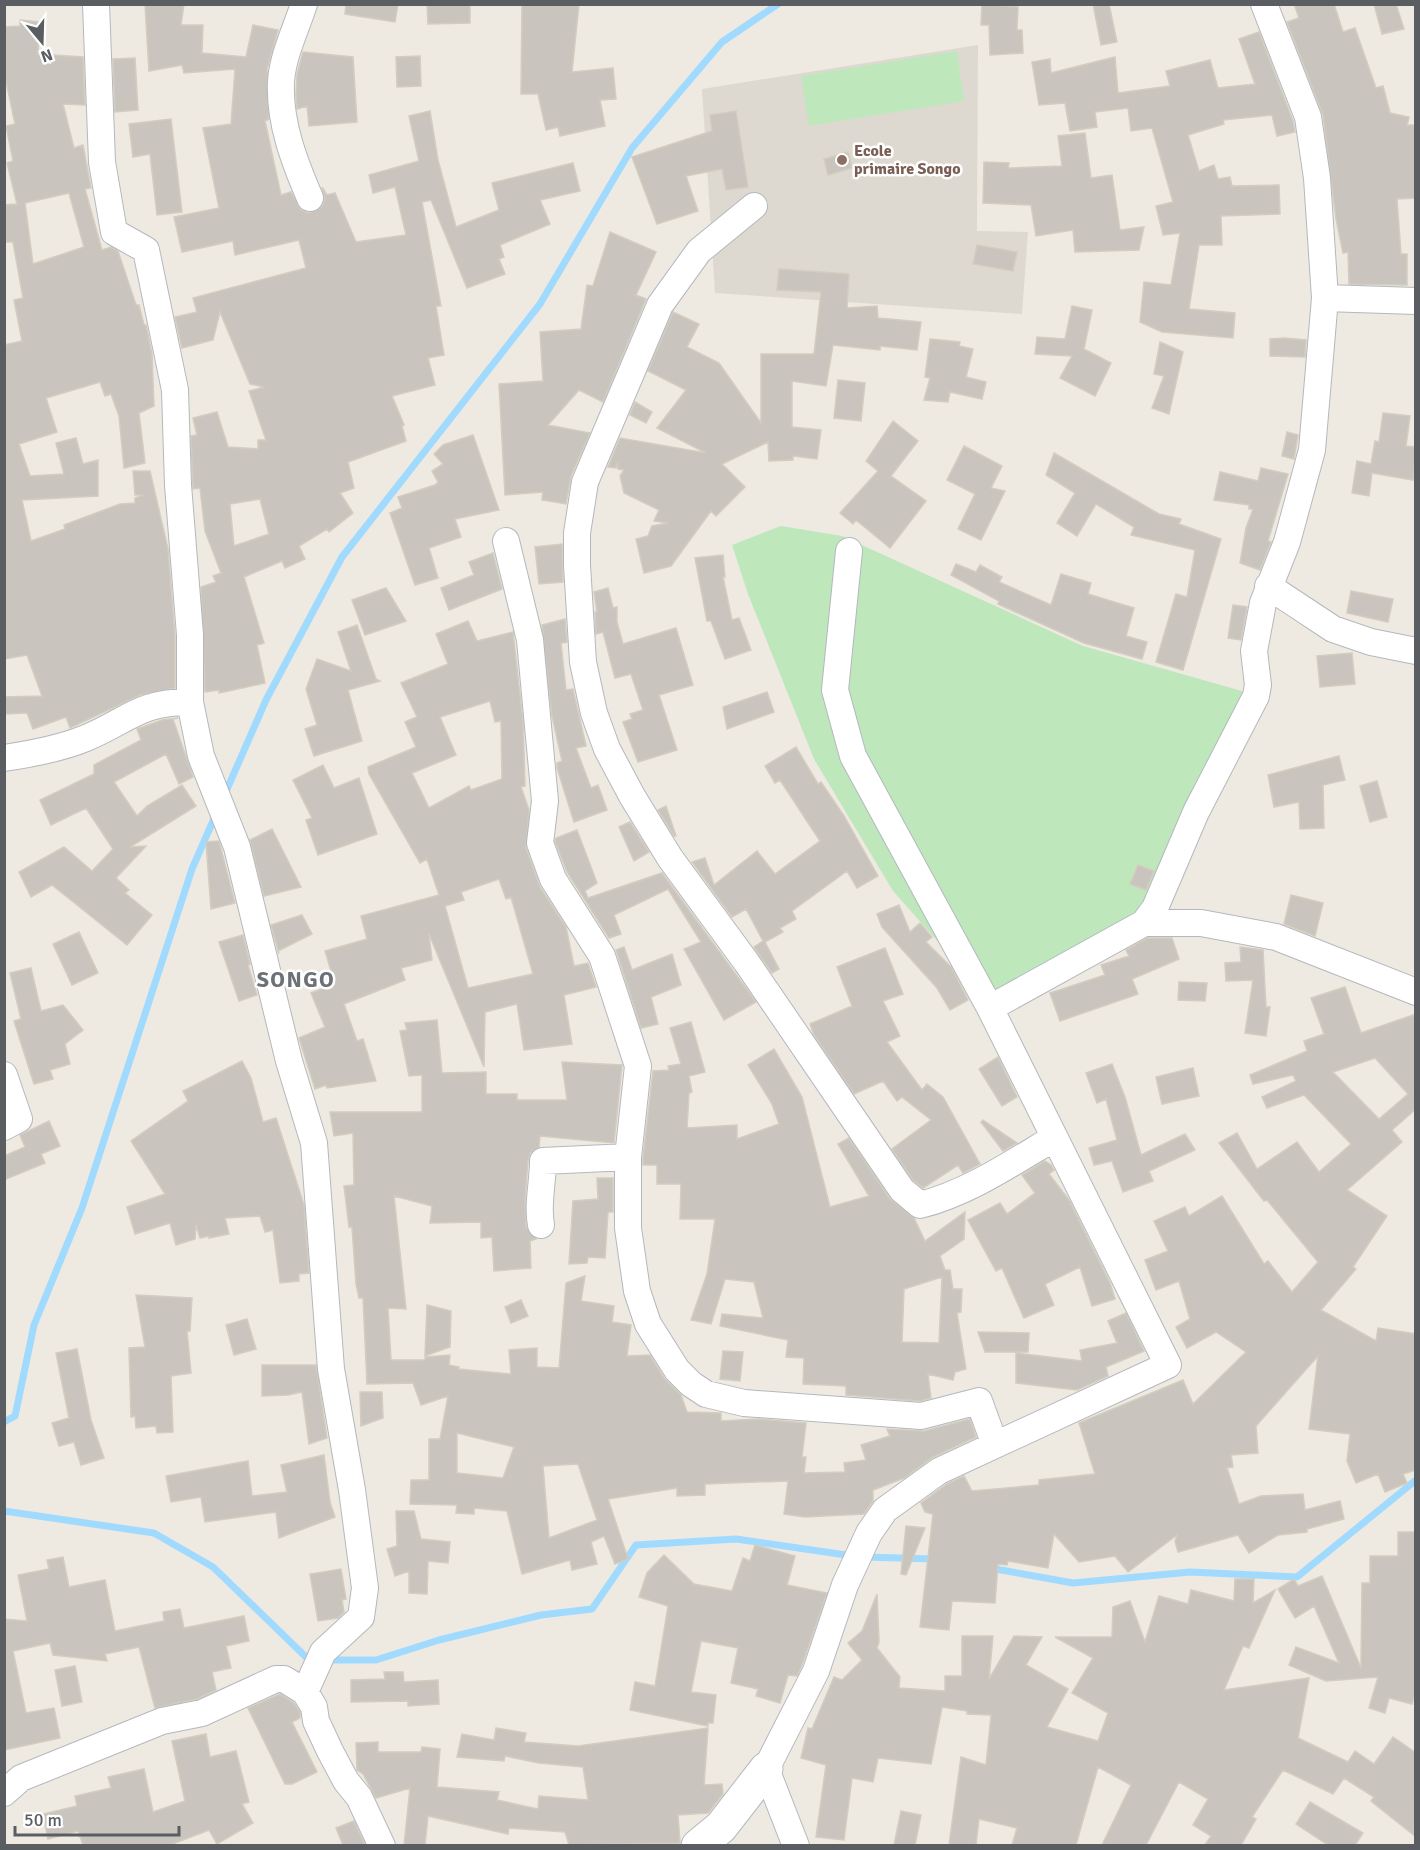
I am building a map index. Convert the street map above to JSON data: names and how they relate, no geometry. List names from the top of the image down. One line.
{"districts":["SONGO"],"places":["Ecole primaire Songo"],"scale_bar":"50 m","north":"bottom"}
